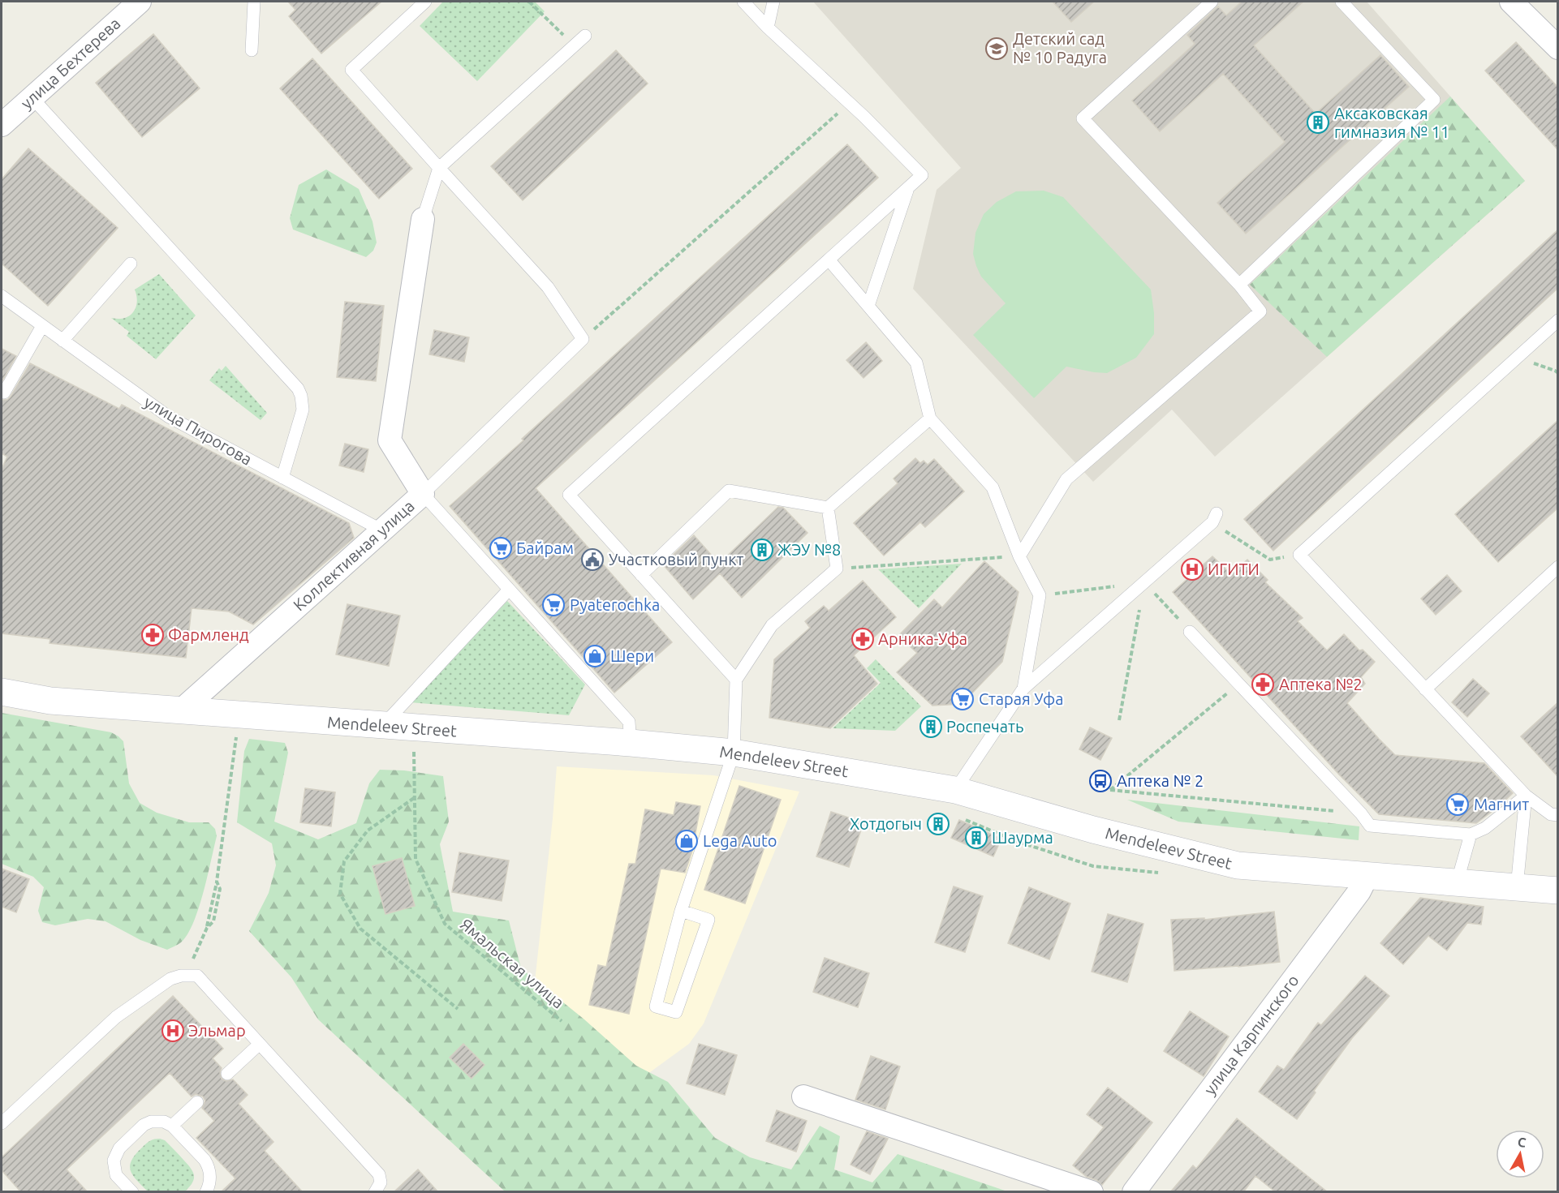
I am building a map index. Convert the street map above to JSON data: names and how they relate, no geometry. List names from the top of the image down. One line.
{"streets":{"main road":["Mendeleev Street"],"street":["улица Бехтерева","Коллективная улица","улица Карпинского"],"lane":["улица Пирогова"],"path":["Ямальская улица"]},"crossings":[["улица Пирогова","Коллективная улица"],["Коллективная улица","Mendeleev Street"],["Mendeleev Street","Ямальская улица"],["Mendeleev Street","улица Карпинского"]],"places":{"school or university":["Детский сад № 10 Радуга"],"building":["Аксаковская гимназия № 11","ЖЭУ №8","Роспечать","Хотдогыч","Шаурма"],"supermarket":["Байрам","Pyaterochka","Старая Уфа","Магнит"],"public building":["Участковый пункт"],"hospital":["ИГИТИ","Эльмар"],"pharmacy":["Фармленд","Арника-Уфа","Аптека №2"],"shop":["Шери","Lega Auto"],"bus stop":["Аптека № 2"]},"north":"top"}
